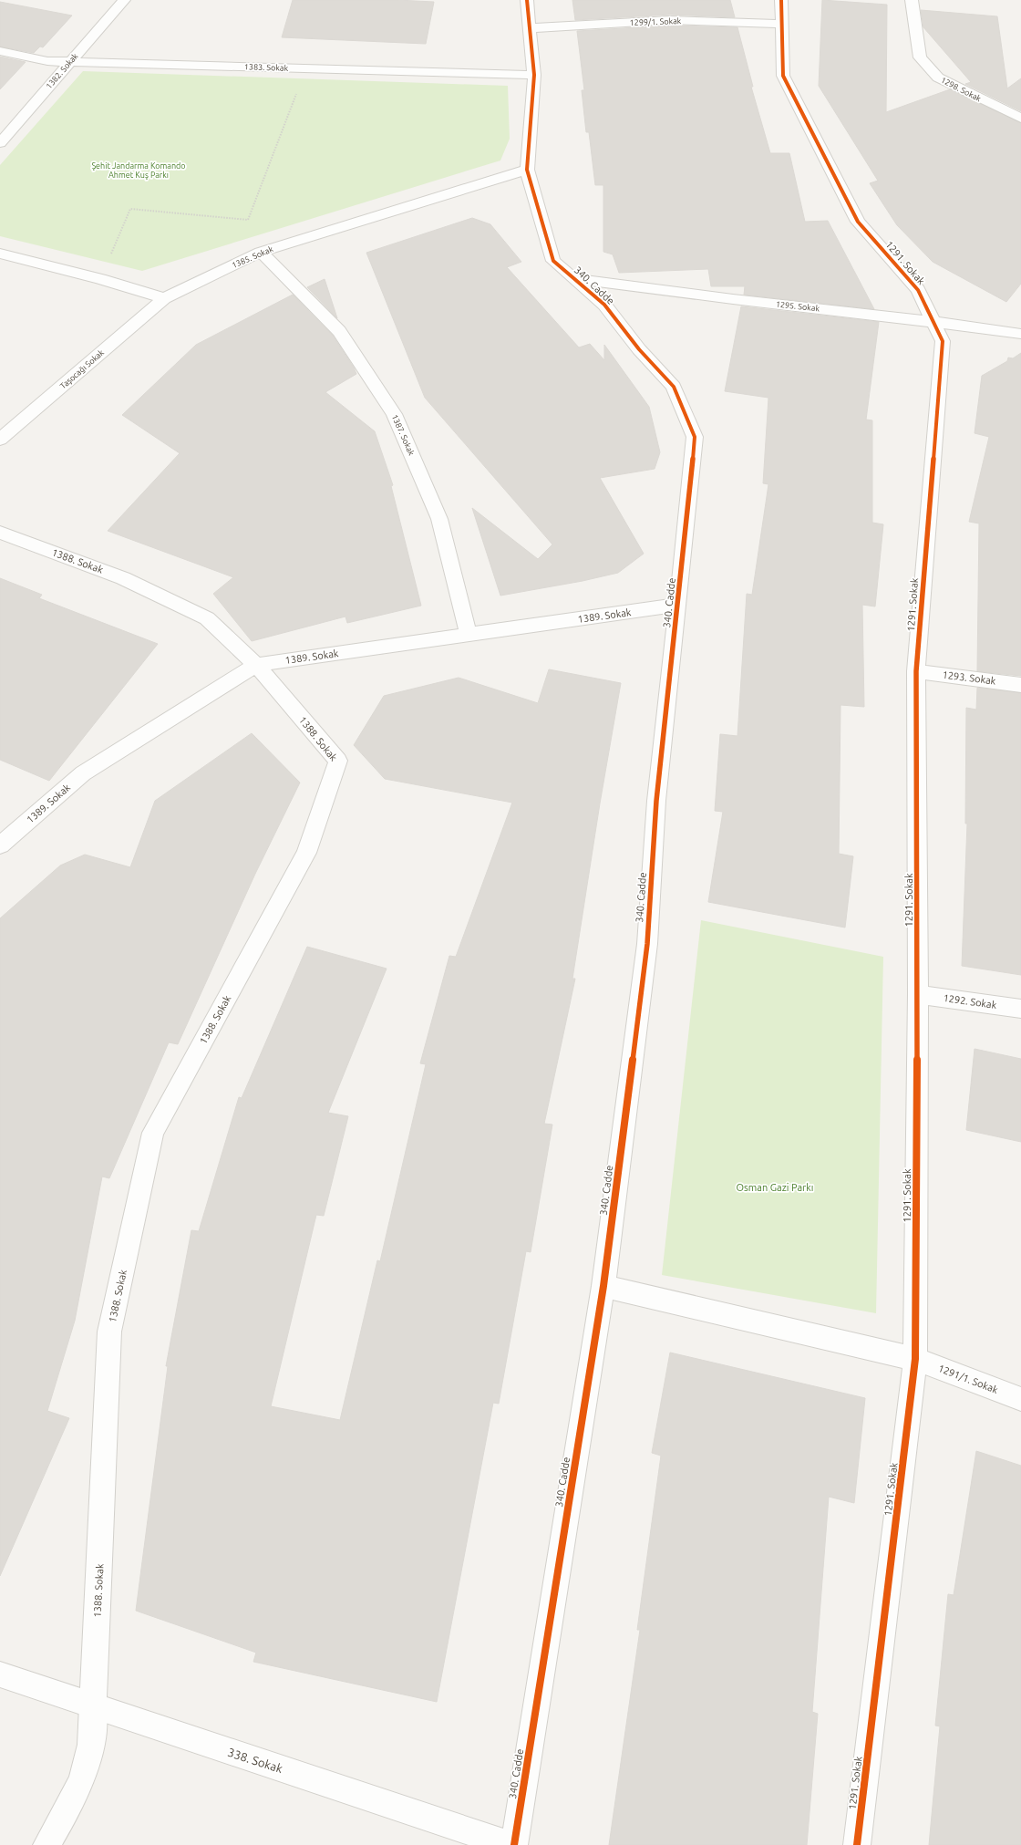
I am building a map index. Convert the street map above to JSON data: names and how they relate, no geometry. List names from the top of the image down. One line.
{"streets":{"street":["1299/1. Sokak","1383. Sokak","1382. Sokak","1298. Sokak","1385. Sokak","1291. Sokak","340. Cadde","1295. Sokak","Taşocağı Sokak","1387. Sokak","1388. Sokak","1389. Sokak","1293. Sokak","1292. Sokak","1291/1. Sokak","338. Sokak"]},"crossings":[["1299/1. Sokak","1291. Sokak"],["1299/1. Sokak","340. Cadde"],["1383. Sokak","1382. Sokak"],["1383. Sokak","340. Cadde"],["1385. Sokak","340. Cadde"],["1385. Sokak","Taşocağı Sokak"],["1385. Sokak","1387. Sokak"],["1291. Sokak","1295. Sokak"],["1291. Sokak","1293. Sokak"],["1291. Sokak","1292. Sokak"],["1291. Sokak","1291/1. Sokak"],["340. Cadde","1295. Sokak"],["340. Cadde","1389. Sokak"],["340. Cadde","1291/1. Sokak"],["1387. Sokak","1389. Sokak"],["1388. Sokak","1389. Sokak"],["1388. Sokak","338. Sokak"]],"parks":["Şehit Jandarma Komando Ahmet Kuş Parkı","Osman Gazi Parkı"]}
